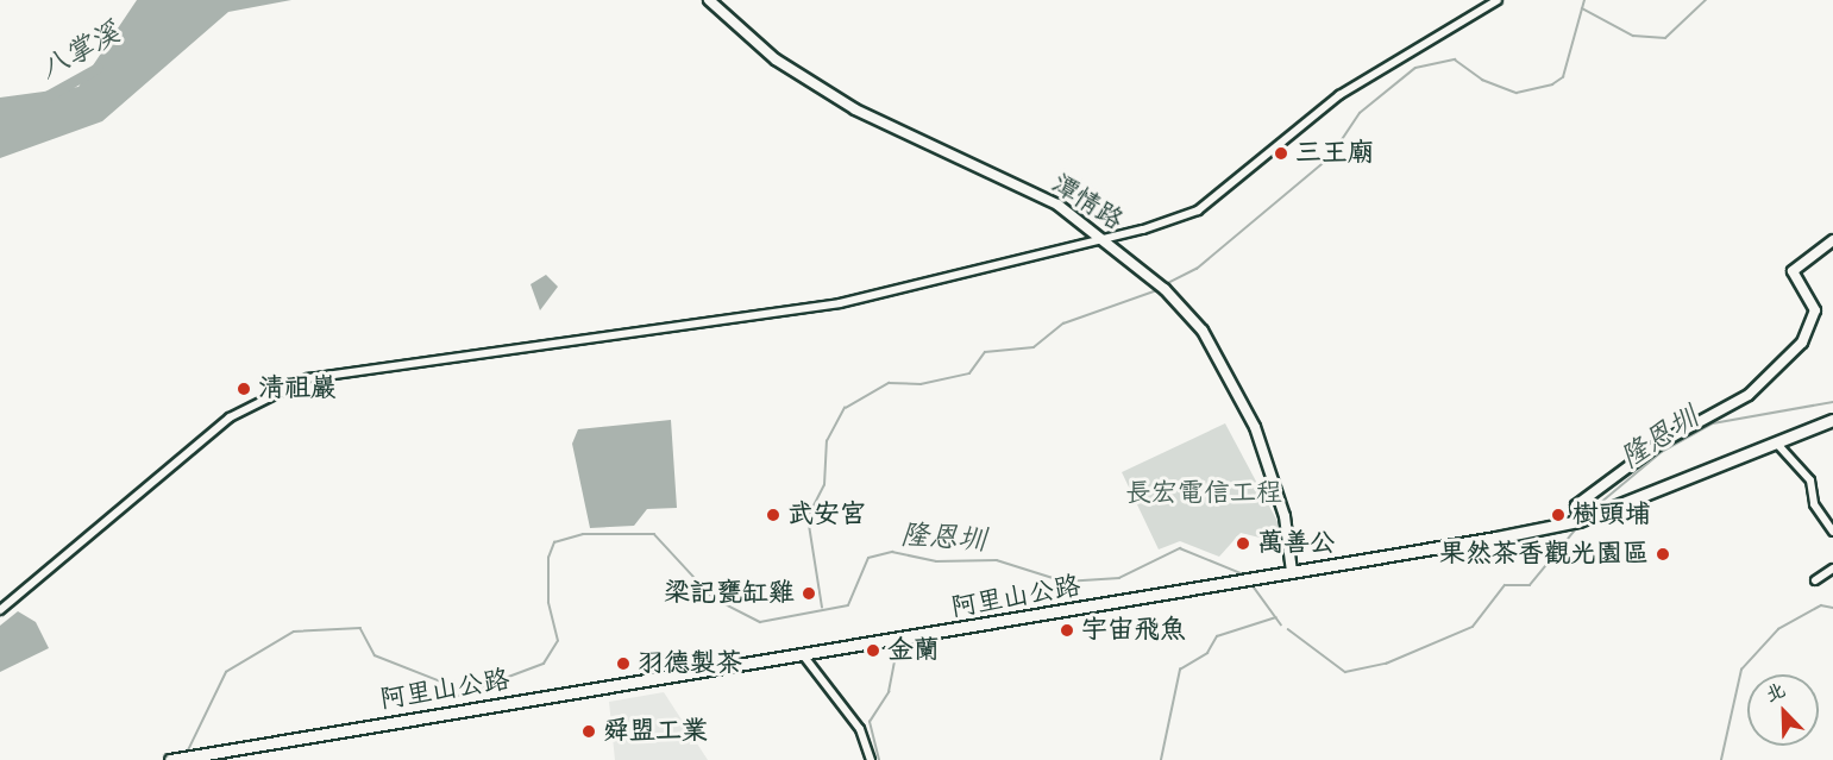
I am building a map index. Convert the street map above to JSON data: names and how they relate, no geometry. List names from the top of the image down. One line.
{"streets":{"main road":["阿里山公路"],"street":["潭情路"]},"crossings":[["潭情路","阿里山公路"]],"water":["八掌溪","隆恩圳"],"parks":["長宏電信工程"],"places":["三王廟","清祖巖","武安宮","樹頭埔","萬善公","果然茶香觀光園區","梁記甕缸雞","宇宙飛魚","金蘭","羽德製茶","舜盟工業"],"north":"top left"}
